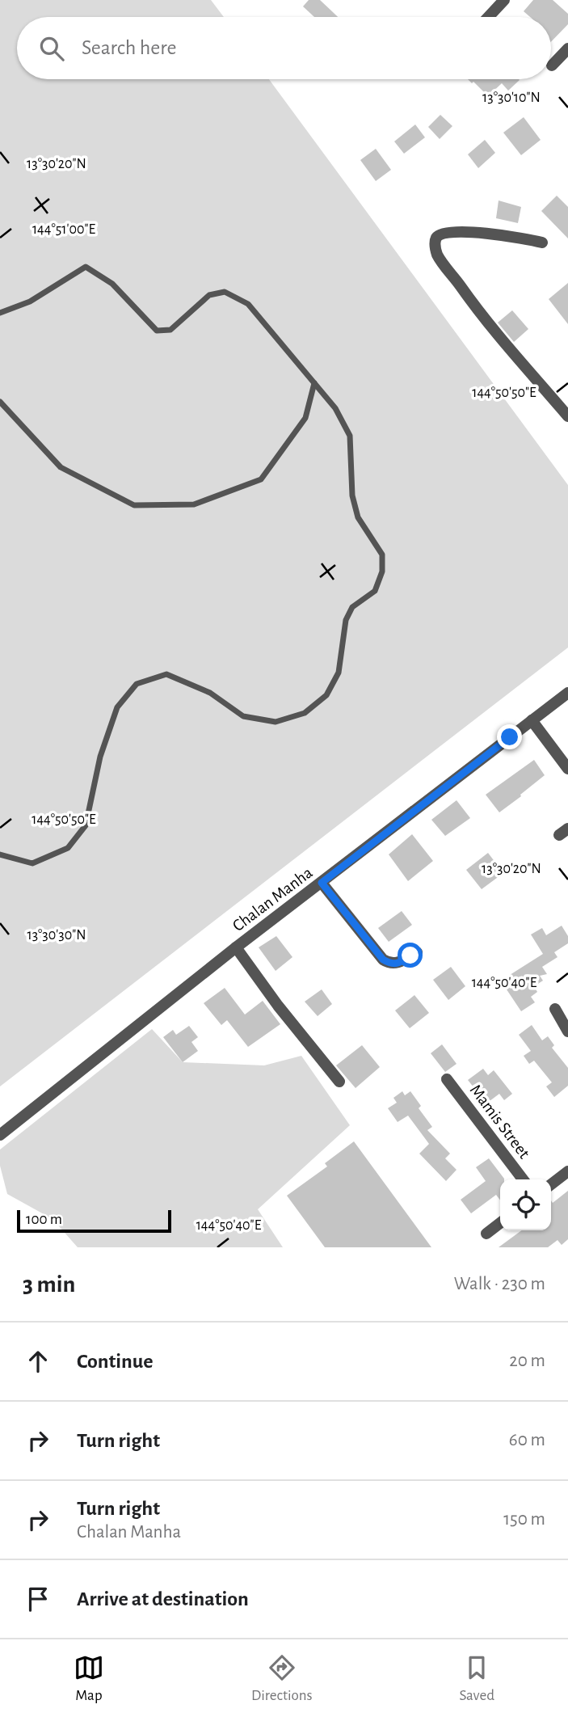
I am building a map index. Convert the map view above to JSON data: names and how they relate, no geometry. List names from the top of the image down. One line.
{"streets":{"street":["Chalan Manha","Mamis Street"]},"scale_bar":"100 m","page":{"search":"Search here","scale":"100 m","heading":["3 min","Walk · 230 m"],"list":[["Continue","20 m"],["Turn right","60 m"],["Turn right","Chalan Manha","150 m"],"Arrive at destination"],"nav":["Map","Directions","Saved"]},"coordinates":["13°30'10\"N","13°30'20\"N","144°51'00\"E","144°50'50\"E","13°30'30\"N","144°50'40\"E"]}
